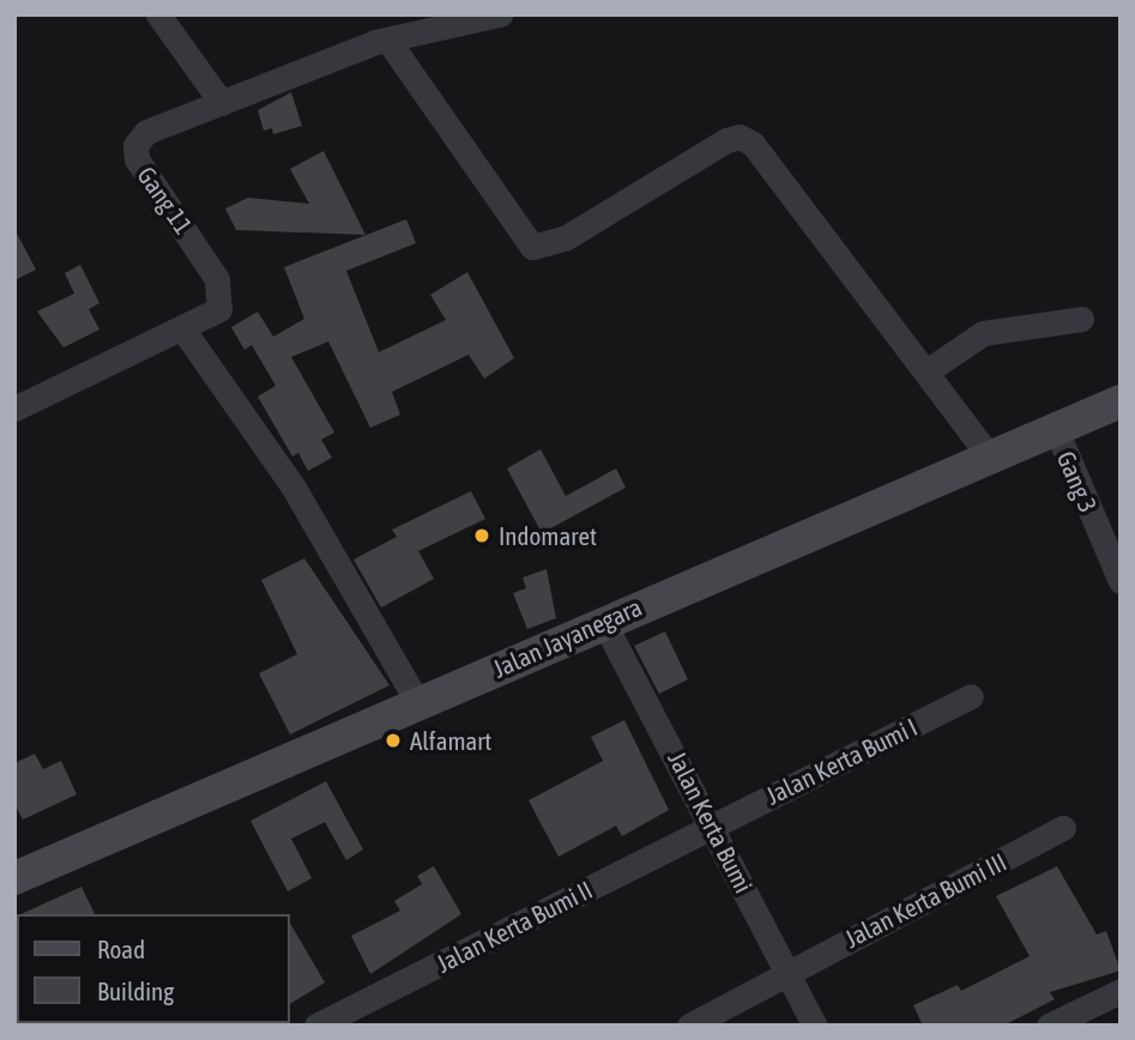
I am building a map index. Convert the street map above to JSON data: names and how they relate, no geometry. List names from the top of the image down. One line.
{"streets":{"street":["Gang 11","Gang 3","Jalan Jayanegara","Jalan Kerta Bumi I","Jalan Kerta Bumi","Jalan Kerta Bumi III","Jalan Kerta Bumi II"]},"crossings":[["Gang 3","Jalan Jayanegara"],["Jalan Jayanegara","Jalan Kerta Bumi"],["Jalan Kerta Bumi I","Jalan Kerta Bumi"],["Jalan Kerta Bumi I","Jalan Kerta Bumi II"],["Jalan Kerta Bumi","Jalan Kerta Bumi III"],["Jalan Kerta Bumi","Jalan Kerta Bumi II"]],"places":["Indomaret","Alfamart"],"legend":["Road","Building"]}
